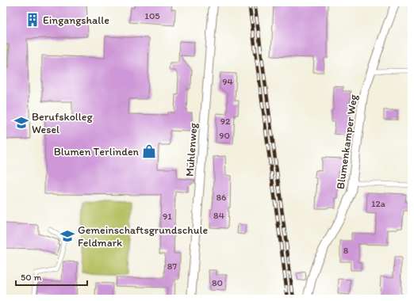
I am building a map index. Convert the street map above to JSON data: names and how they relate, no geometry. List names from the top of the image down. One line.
{"streets":{"street":["Blumenkamper Weg","Mühlenweg"]},"places":{"building":["Eingangshalle"],"school or university":["Berufskolleg Wesel","Gemeinschaftsgrundschule Feldmark"],"shop":["Blumen Terlinden"]},"house_numbers":["105","94","92","90","86","12a","84","91","8","87","80"],"scale_bar":"50 m"}
